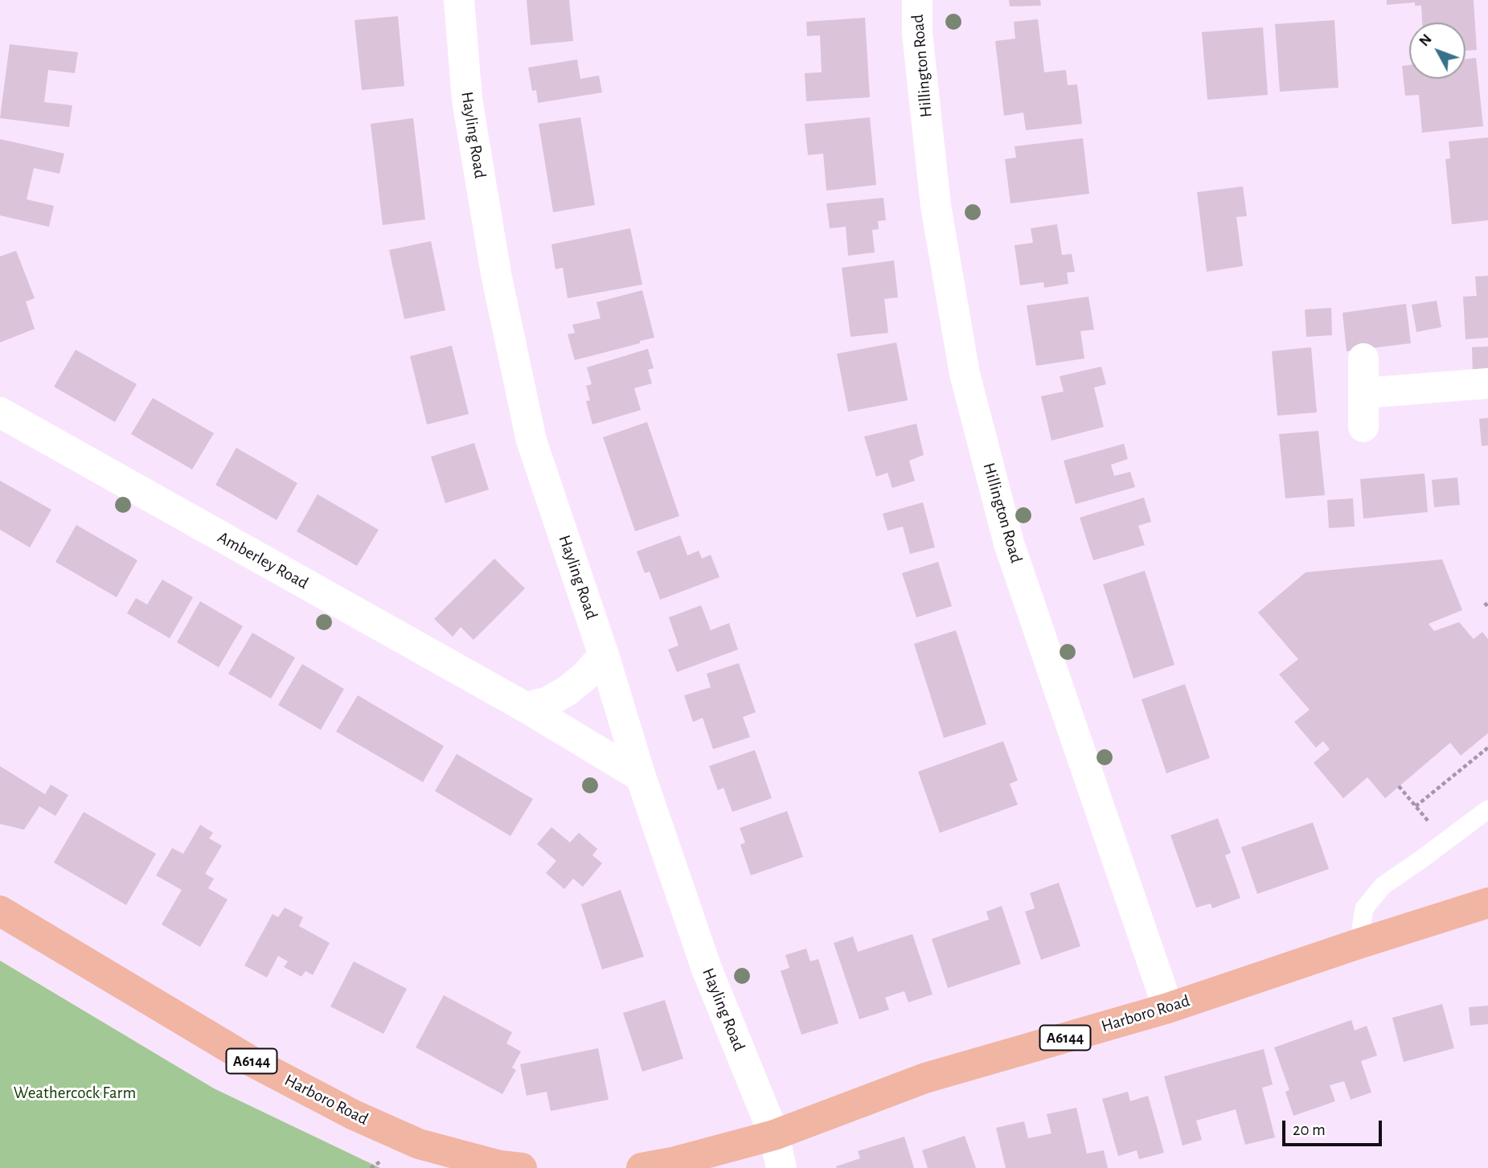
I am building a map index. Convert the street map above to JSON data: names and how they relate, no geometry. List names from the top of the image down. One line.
{"streets":{"main road":["Harboro Road","A6144"],"street":["Hillington Road","Hayling Road","Amberley Road"]},"crossings":[["Hillington Road","Harboro Road"],["Hayling Road","Amberley Road"],["Hayling Road","Harboro Road"]],"parks":["Weathercock Farm"],"scale_bar":"20 m","north":"top left"}
